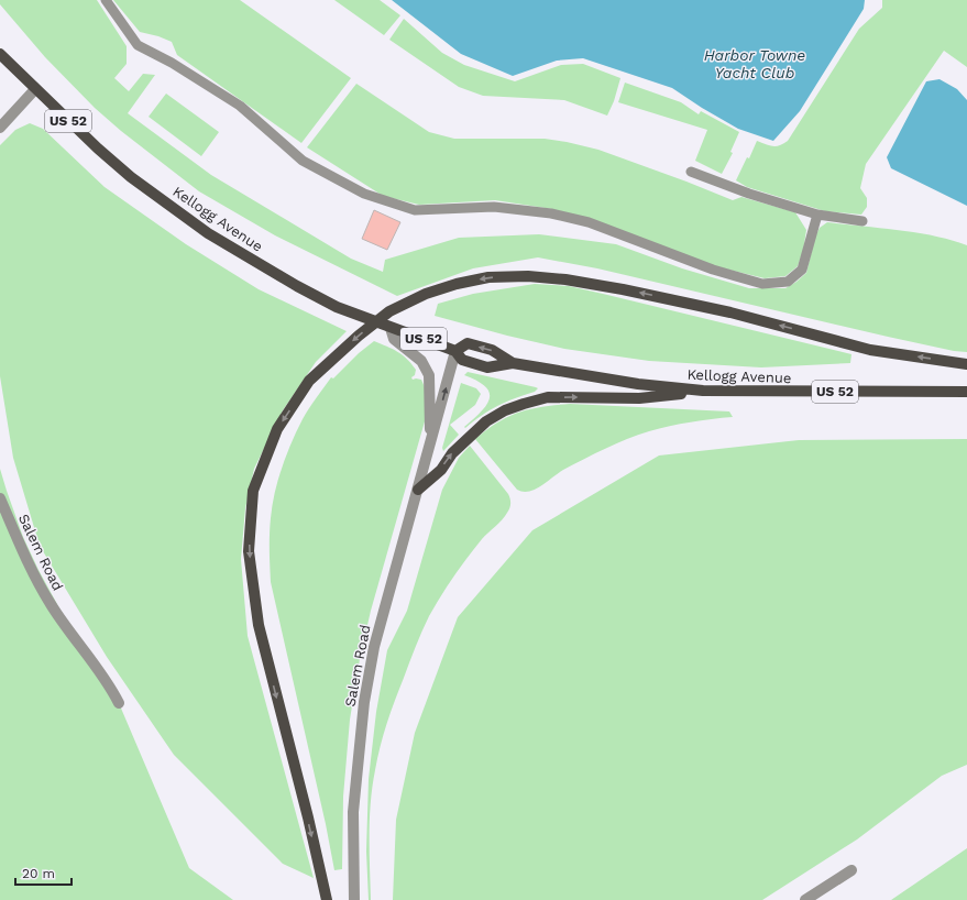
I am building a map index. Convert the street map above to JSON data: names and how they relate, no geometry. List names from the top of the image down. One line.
{"streets":{"main road":["US 52","Kellogg Avenue"],"street":["Salem Road"]},"crossings":[["Kellogg Avenue","Salem Road"]],"water":["Harbor Towne Yacht Club"],"scale_bar":"20 m"}
